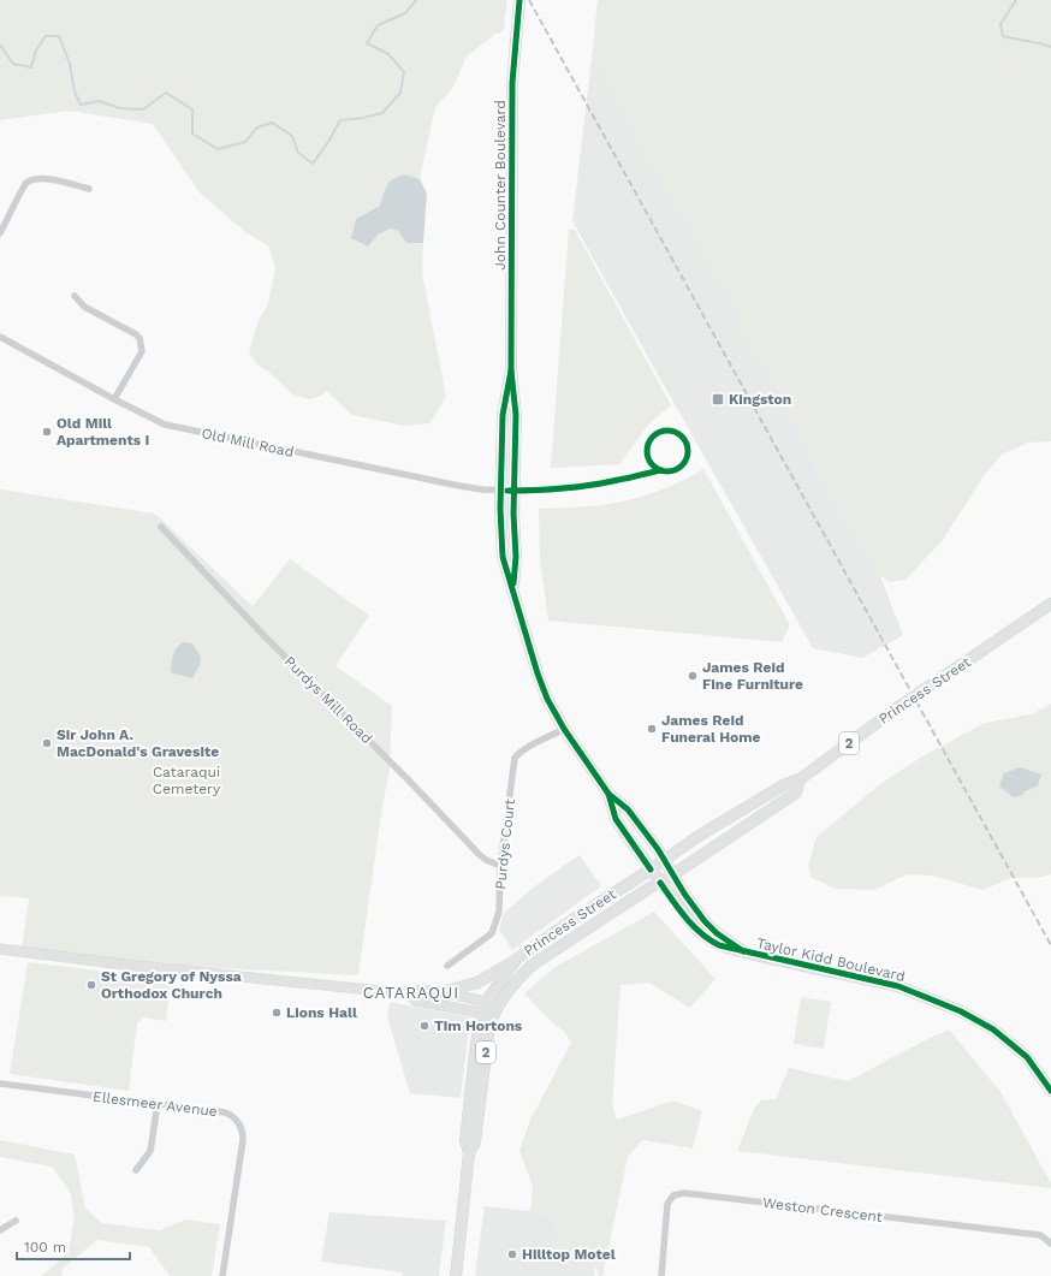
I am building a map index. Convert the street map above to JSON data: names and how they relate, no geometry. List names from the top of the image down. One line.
{"streets":{"main road":["John Counter Boulevard","Princess Street","2","Taylor Kidd Boulevard"],"street":["Old Mill Road","Purdys Mill Road","Purdys Court","Ellesmeer Avenue","Weston Crescent"]},"crossings":[["John Counter Boulevard","Old Mill Road"],["John Counter Boulevard","Princess Street"],["John Counter Boulevard","Purdys Court"],["John Counter Boulevard","Taylor Kidd Boulevard"],["Princess Street","Taylor Kidd Boulevard"],["Purdys Mill Road","Purdys Court"]],"districts":["CATARAQUI"],"parks":["Cataraqui Cemetery"],"places":{"transit":["Kingston"],"other":["Old Mill Apartments I","James Reid Fine Furniture","James Reid Funeral Home","Sir John A. MacDonald's Gravesite","St Gregory of Nyssa Orthodox Church","Lions Hall","Tim Hortons","Hilltop Motel"]},"scale_bar":"100 m"}
